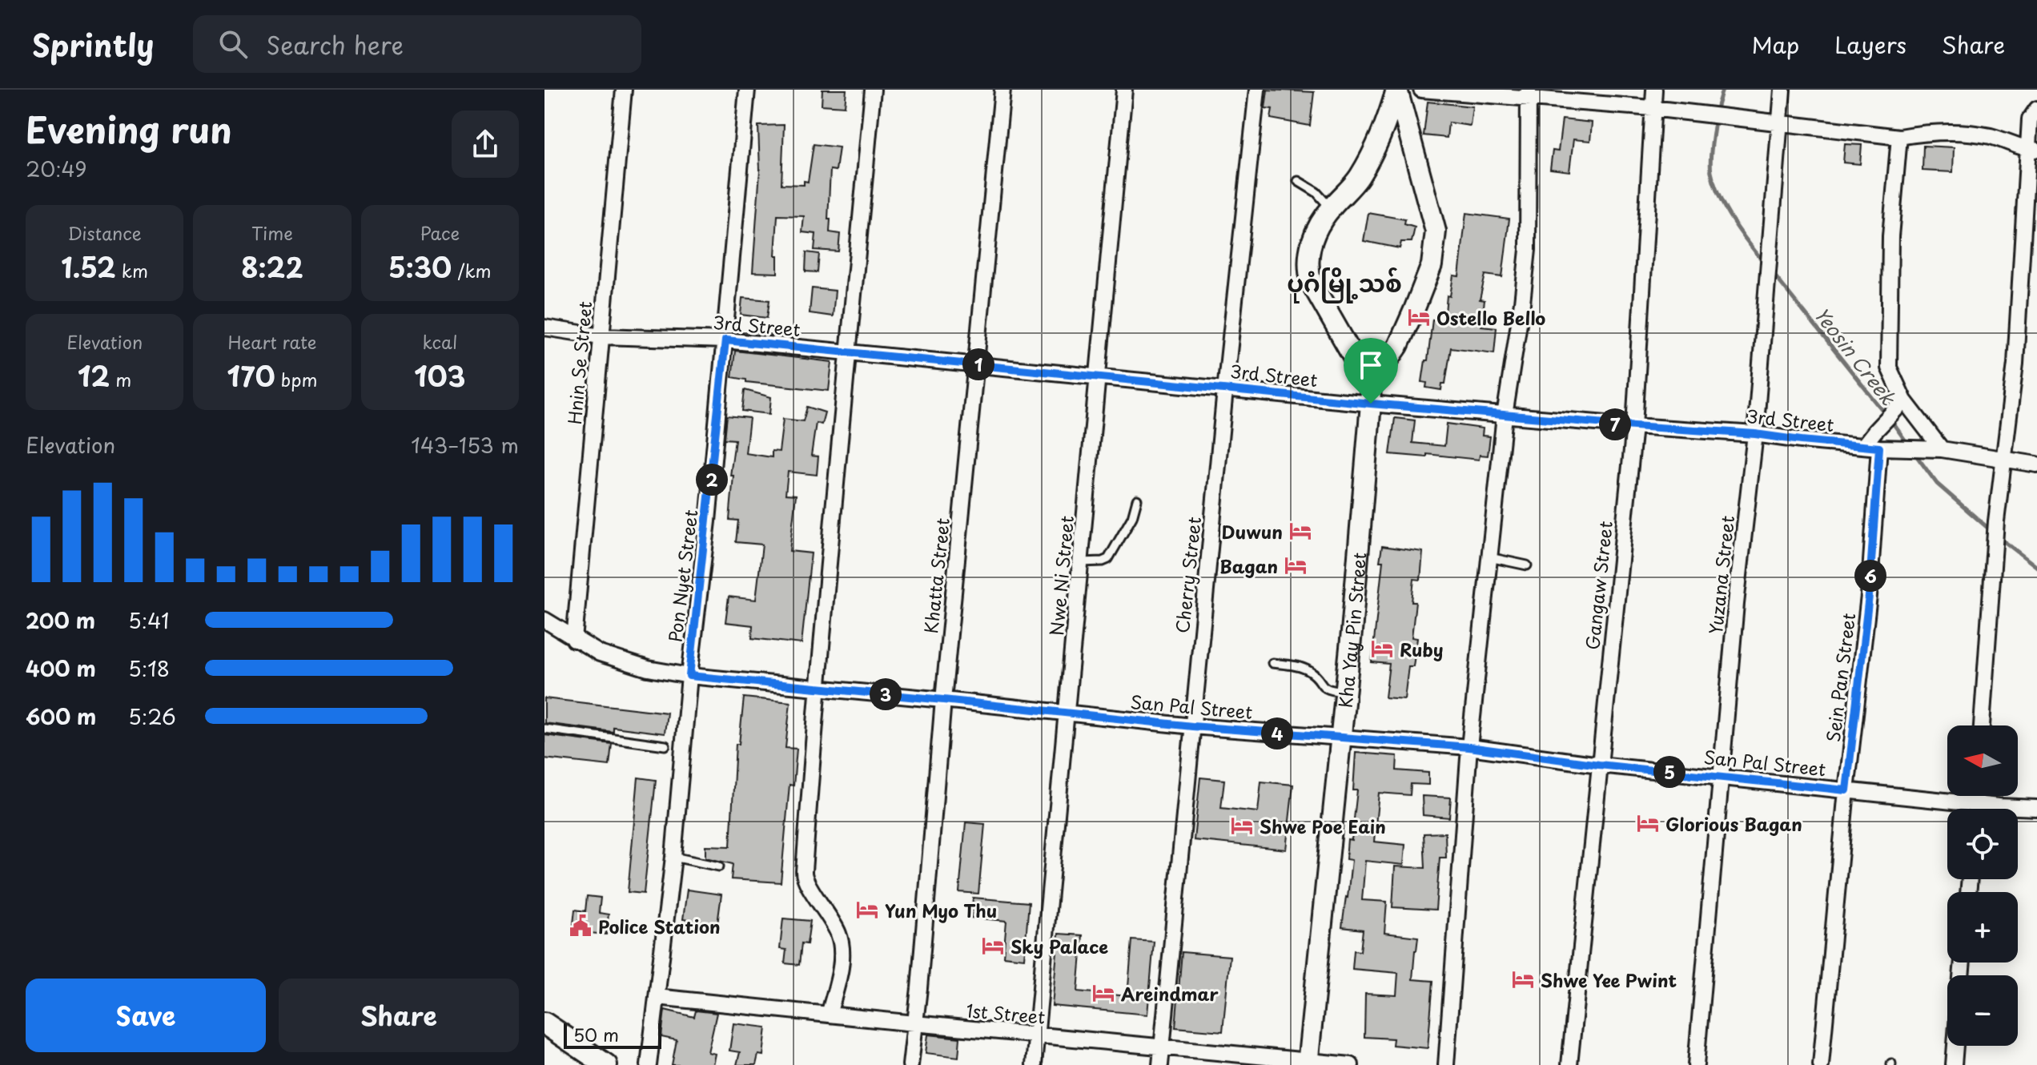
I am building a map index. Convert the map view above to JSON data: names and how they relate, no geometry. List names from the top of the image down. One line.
{"streets":{"street":["3rd Street","Hnin Se Street","Cherry Street","Yuzana Street","Pon Nyet Street","Khatta Street","Nwe Ni Street","Gangaw Street","Kha Yay Pin Street","Sein Pan Street","San Pal Street","1st Street"]},"crossings":[["3rd Street","Hnin Se Street"],["3rd Street","Cherry Street"],["3rd Street","Yuzana Street"],["3rd Street","Pon Nyet Street"],["3rd Street","Khatta Street"],["3rd Street","Nwe Ni Street"],["3rd Street","Gangaw Street"],["3rd Street","Kha Yay Pin Street"],["3rd Street","Sein Pan Street"],["Hnin Se Street","San Pal Street"],["Cherry Street","San Pal Street"],["Cherry Street","1st Street"],["Yuzana Street","San Pal Street"],["Pon Nyet Street","San Pal Street"],["Pon Nyet Street","1st Street"],["Khatta Street","San Pal Street"],["Khatta Street","1st Street"],["Nwe Ni Street","San Pal Street"],["Nwe Ni Street","1st Street"],["Gangaw Street","San Pal Street"],["Kha Yay Pin Street","San Pal Street"],["Kha Yay Pin Street","1st Street"],["Sein Pan Street","San Pal Street"]],"districts":["ပုဂံမြို့သစ်"],"water":["Yeosin Creek"],"places":{"hotel":["Ostello Bello","Duwun","Bagan","Ruby","Glorious Bagan","Shwe Poe Eain","Yun Myo Thu","Sky Palace","Shwe Yee Pwint","Areindmar"],"public building":["Police Station"]},"scale_bar":"50 m","north":"left","page":{"header":"Sprintly","search":"Search here","nav":["Map","Layers","Share"],"heading":["Evening run","20:49"],"stats":[["Distance","1.52 km"],["Time","8:22"],["Pace","5:30 /km"],["Elevation","12 m"],["Heart rate","170 bpm"],["kcal","103"]],"pins":["1","7","2","6","3","4","5"],"chart":["Elevation","143–153 m"],"list":[{"name":"200 m","note":"5:41"},{"name":"400 m","note":"5:18"},{"name":"600 m","note":"5:26"}],"map_buttons":["+","−"],"buttons":["Save","Share"],"scale":"50 m"}}
